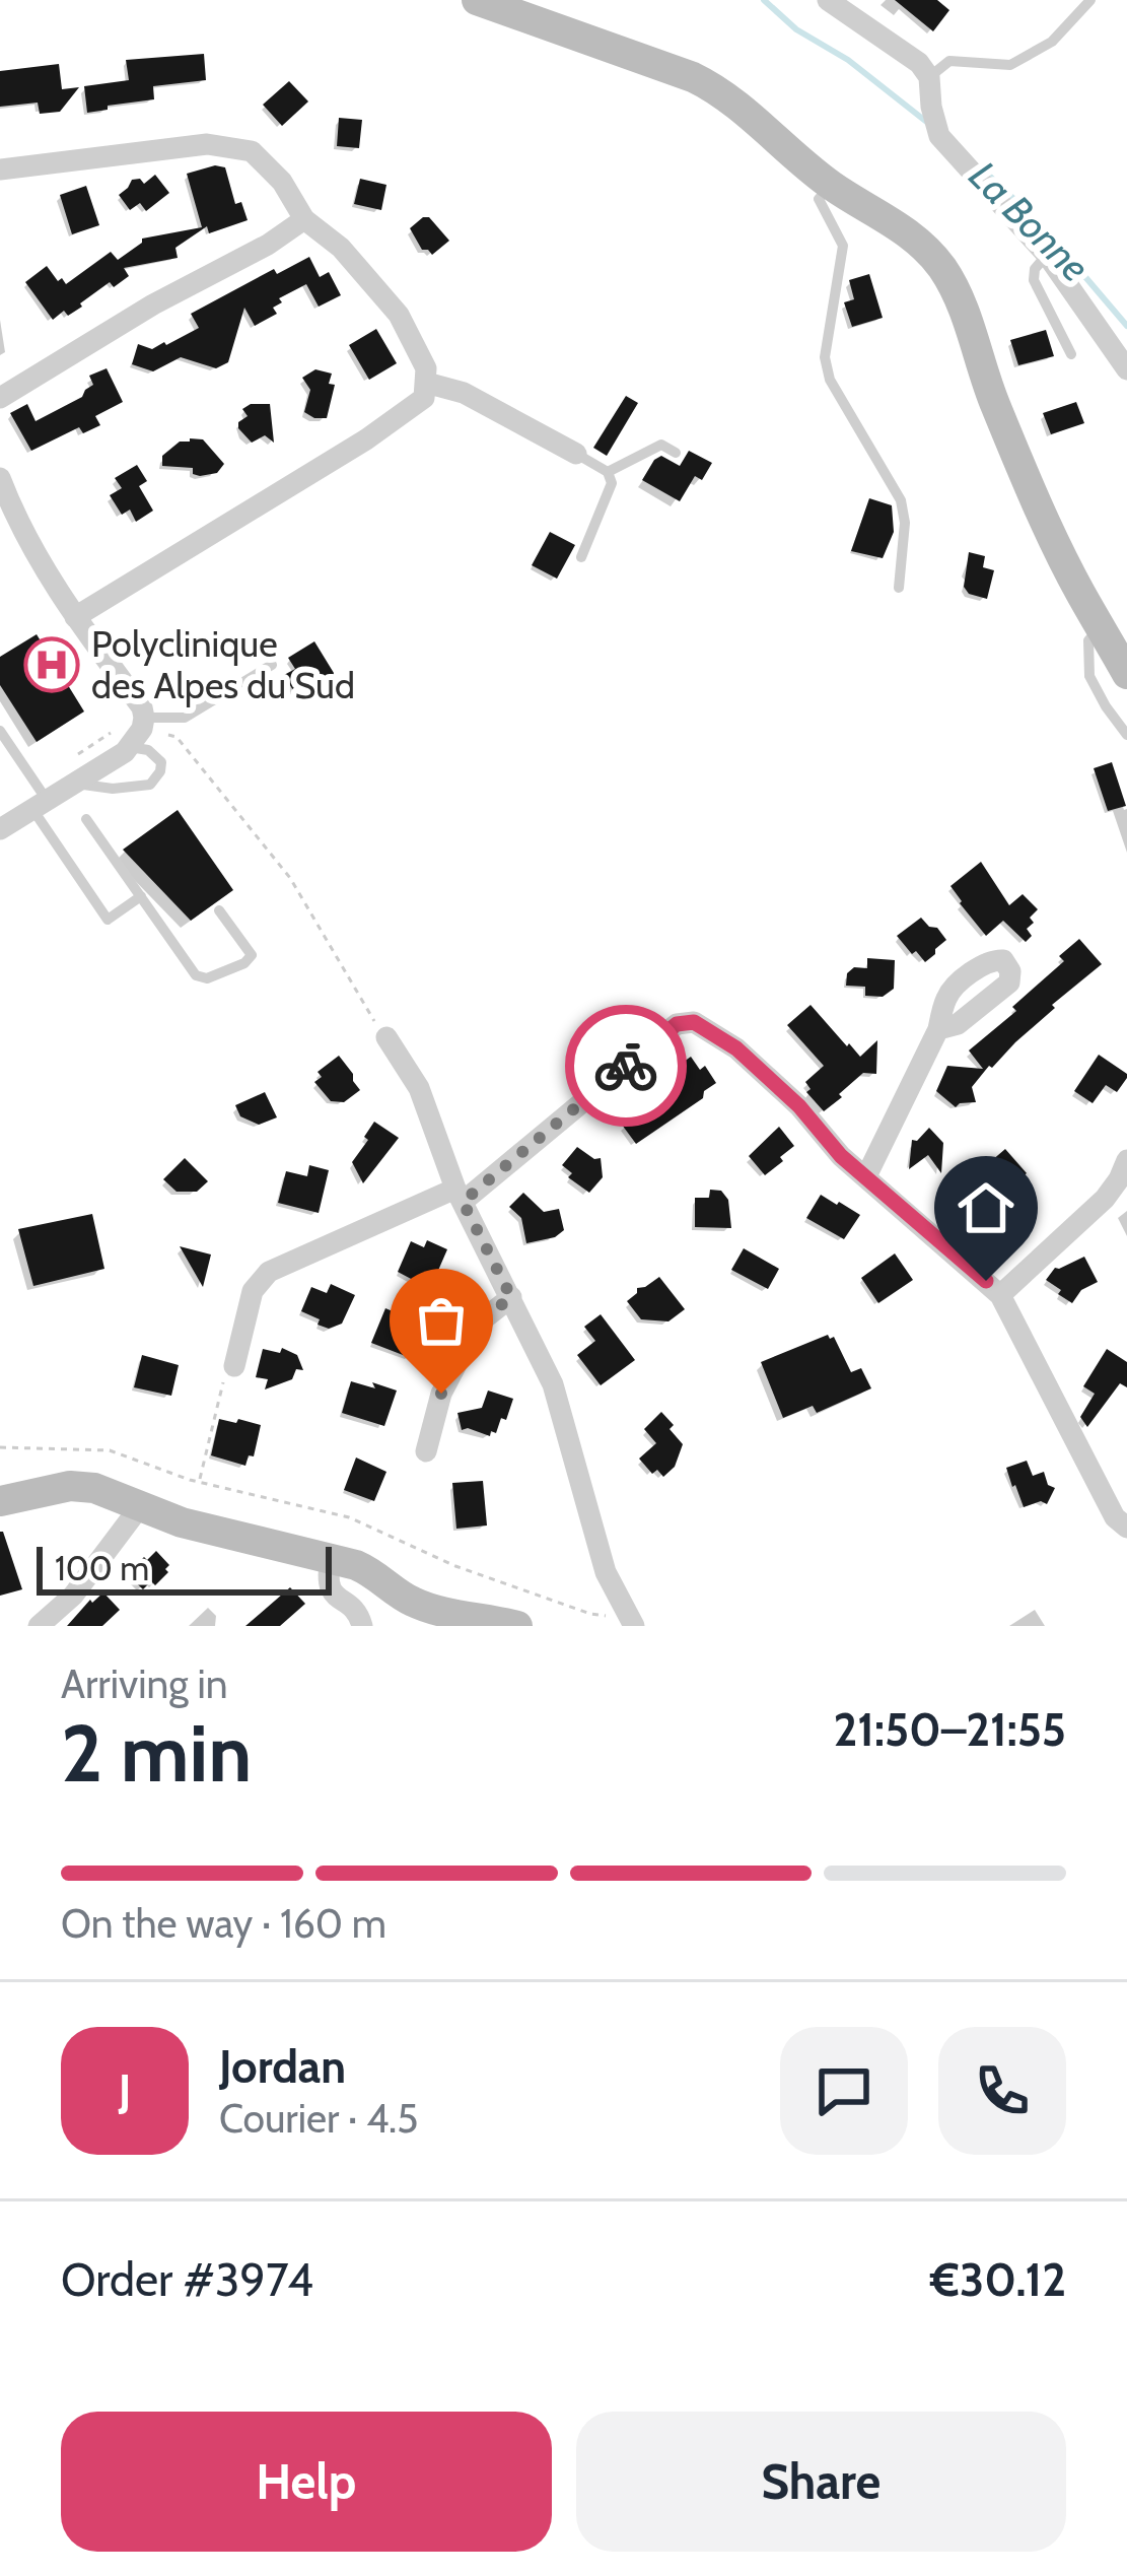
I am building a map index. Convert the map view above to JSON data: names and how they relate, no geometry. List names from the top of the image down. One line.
{"water":["La Bonne"],"places":{"hospital":["Polyclinique des Alpes du Sud"]},"scale_bar":"100 m","page":{"scale":"100 m","heading":["2 min","Arriving in","21:50–21:55"],"panel":["Jordan","Courier · 4.5","Order #3974","€30.12"],"bar":"On the way · 160 m","round":"J","buttons":["Help","Share"]}}
